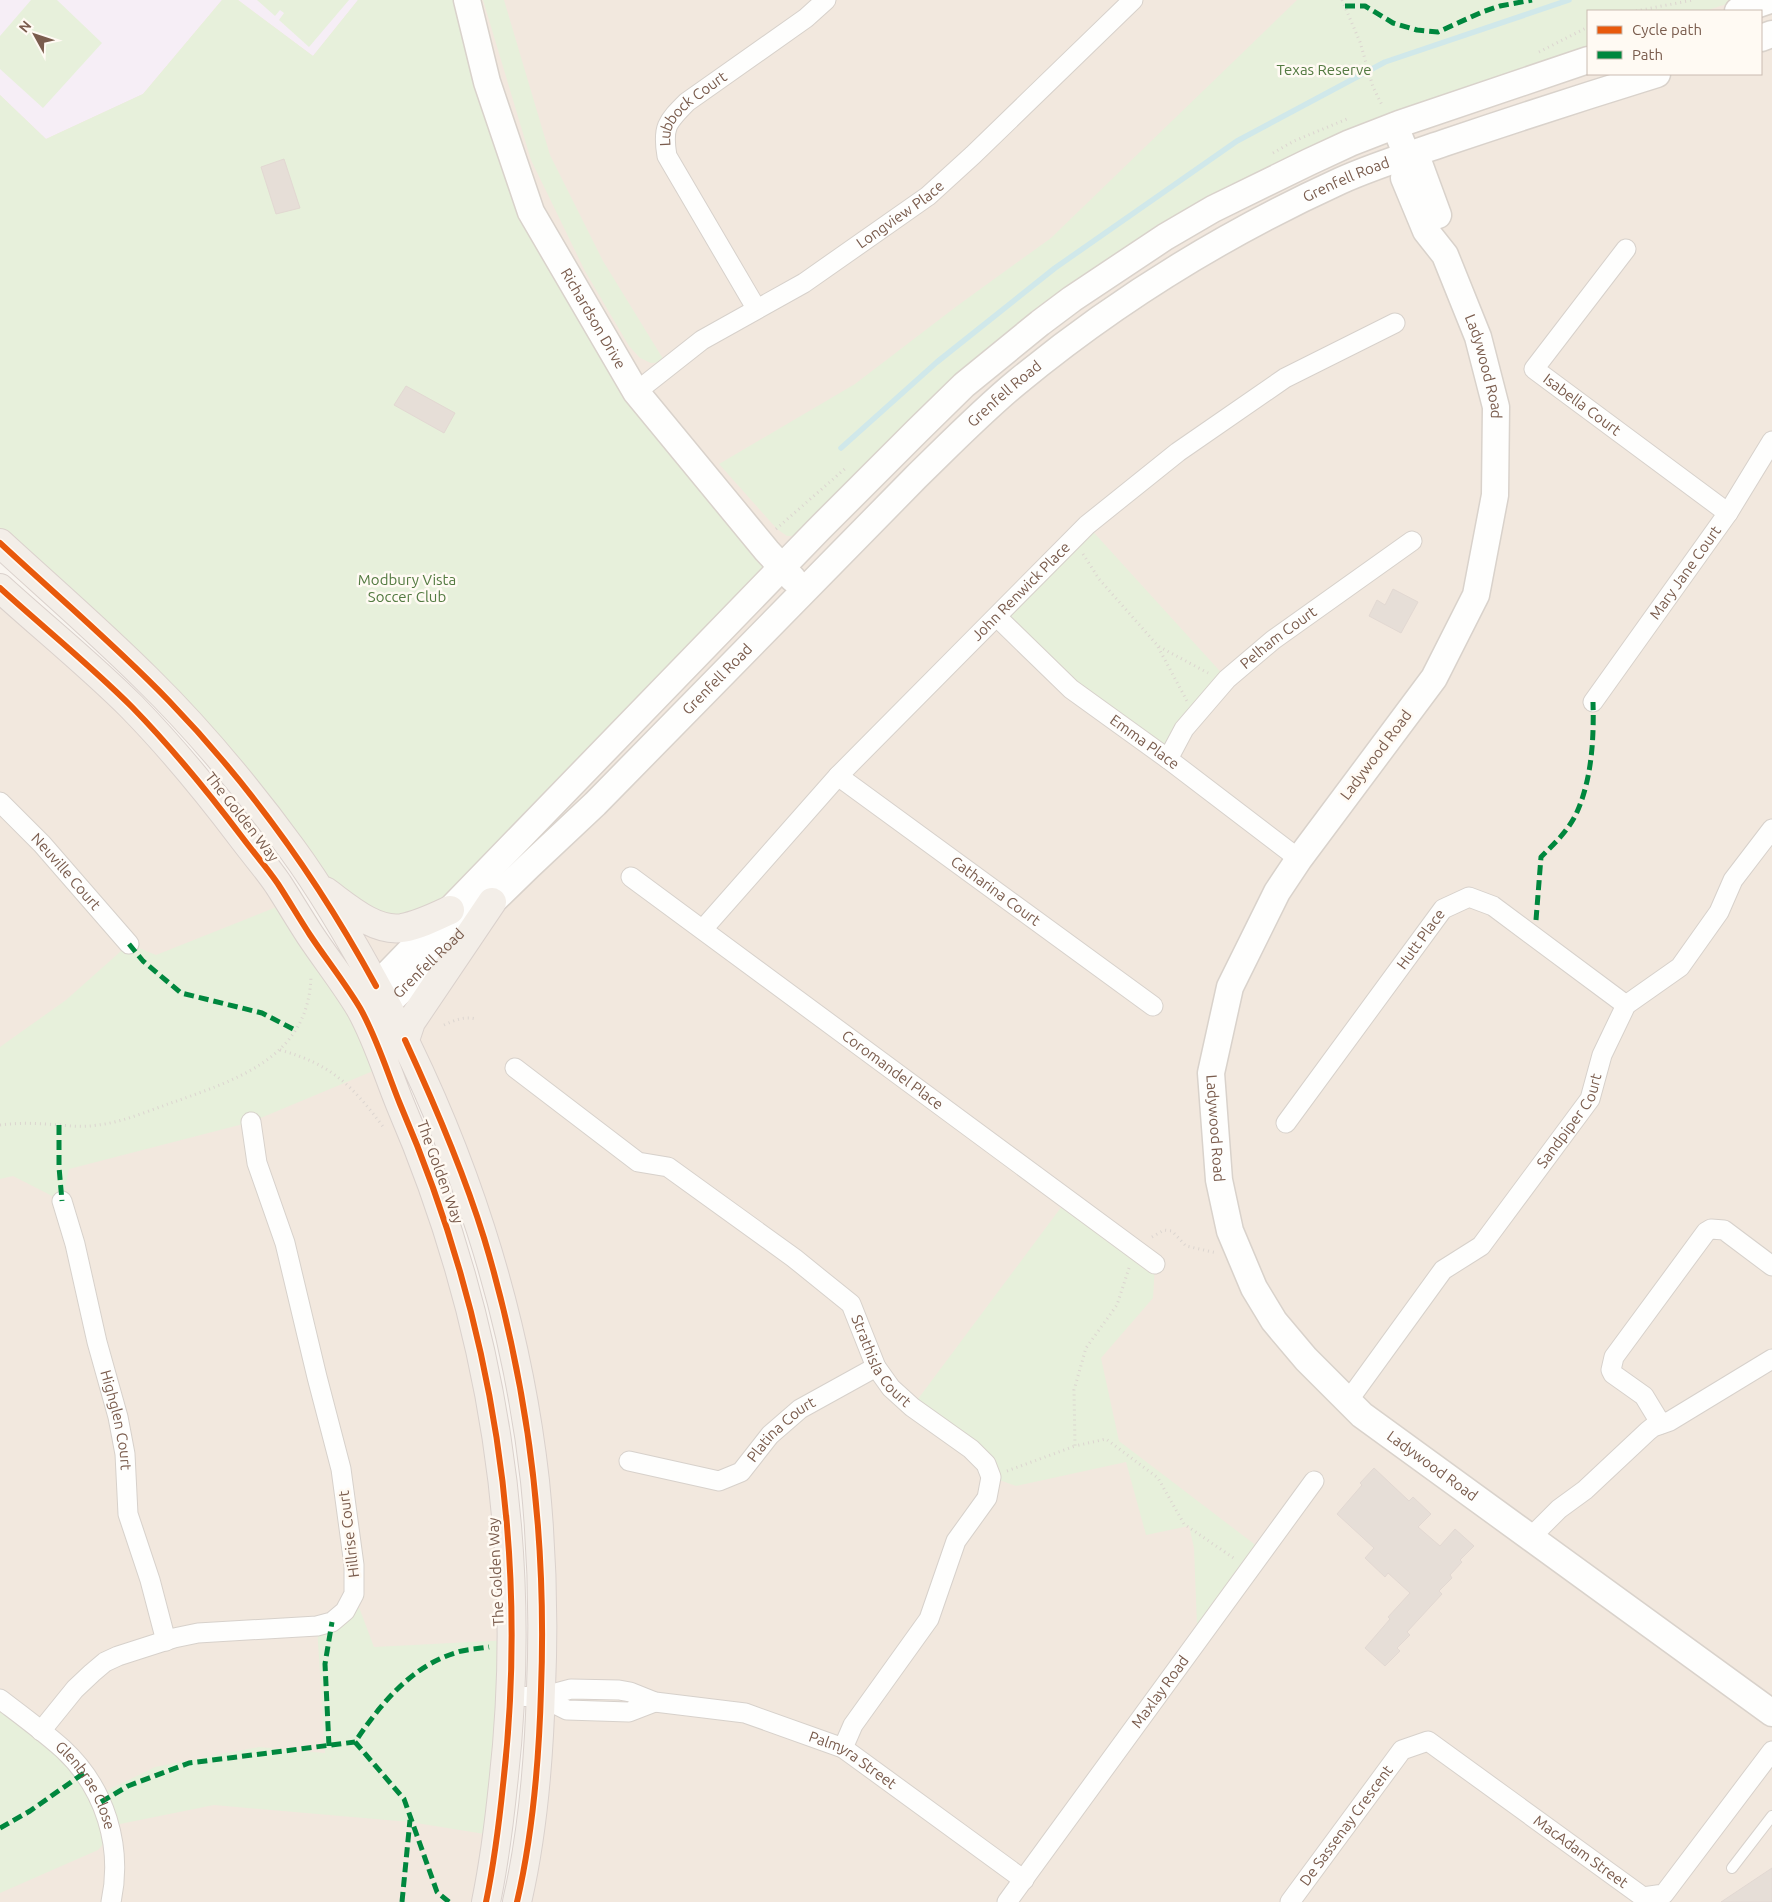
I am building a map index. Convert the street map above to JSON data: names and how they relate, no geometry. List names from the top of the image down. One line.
{"streets":{"main road":["Grenfell Road","Richardson Drive","Ladywood Road","The Golden Way"],"street":["Lubbock Court","Longview Place","Isabella Court","Mary Jane Court","John Renwick Place","Pelham Court","Emma Place","Neuville Court","Catharina Court","Hutt Place","Coromandel Place","Sandpiper Court","Strathisla Court","Highglen Court","Platina Court","Hillrise Court","Maxlay Road","Palmyra Street","Glenbrae Close","De Sassenay Crescent","MacAdam Street"]},"crossings":[["Lubbock Court","Longview Place"],["Grenfell Road","Richardson Drive"],["Grenfell Road","Ladywood Road"],["Grenfell Road","The Golden Way"],["Longview Place","Richardson Drive"],["Ladywood Road","Emma Place"],["Ladywood Road","Sandpiper Court"],["Isabella Court","Mary Jane Court"],["John Renwick Place","Emma Place"],["John Renwick Place","Catharina Court"],["John Renwick Place","Coromandel Place"],["Pelham Court","Emma Place"],["The Golden Way","Palmyra Street"],["Hutt Place","Sandpiper Court"],["Strathisla Court","Platina Court"],["Highglen Court","Hillrise Court"],["Hillrise Court","Glenbrae Close"],["Maxlay Road","Palmyra Street"],["De Sassenay Crescent","MacAdam Street"]],"parks":["Texas Reserve","Modbury Vista Soccer Club"],"legend":["Cycle path","Path"],"north":"top left"}
